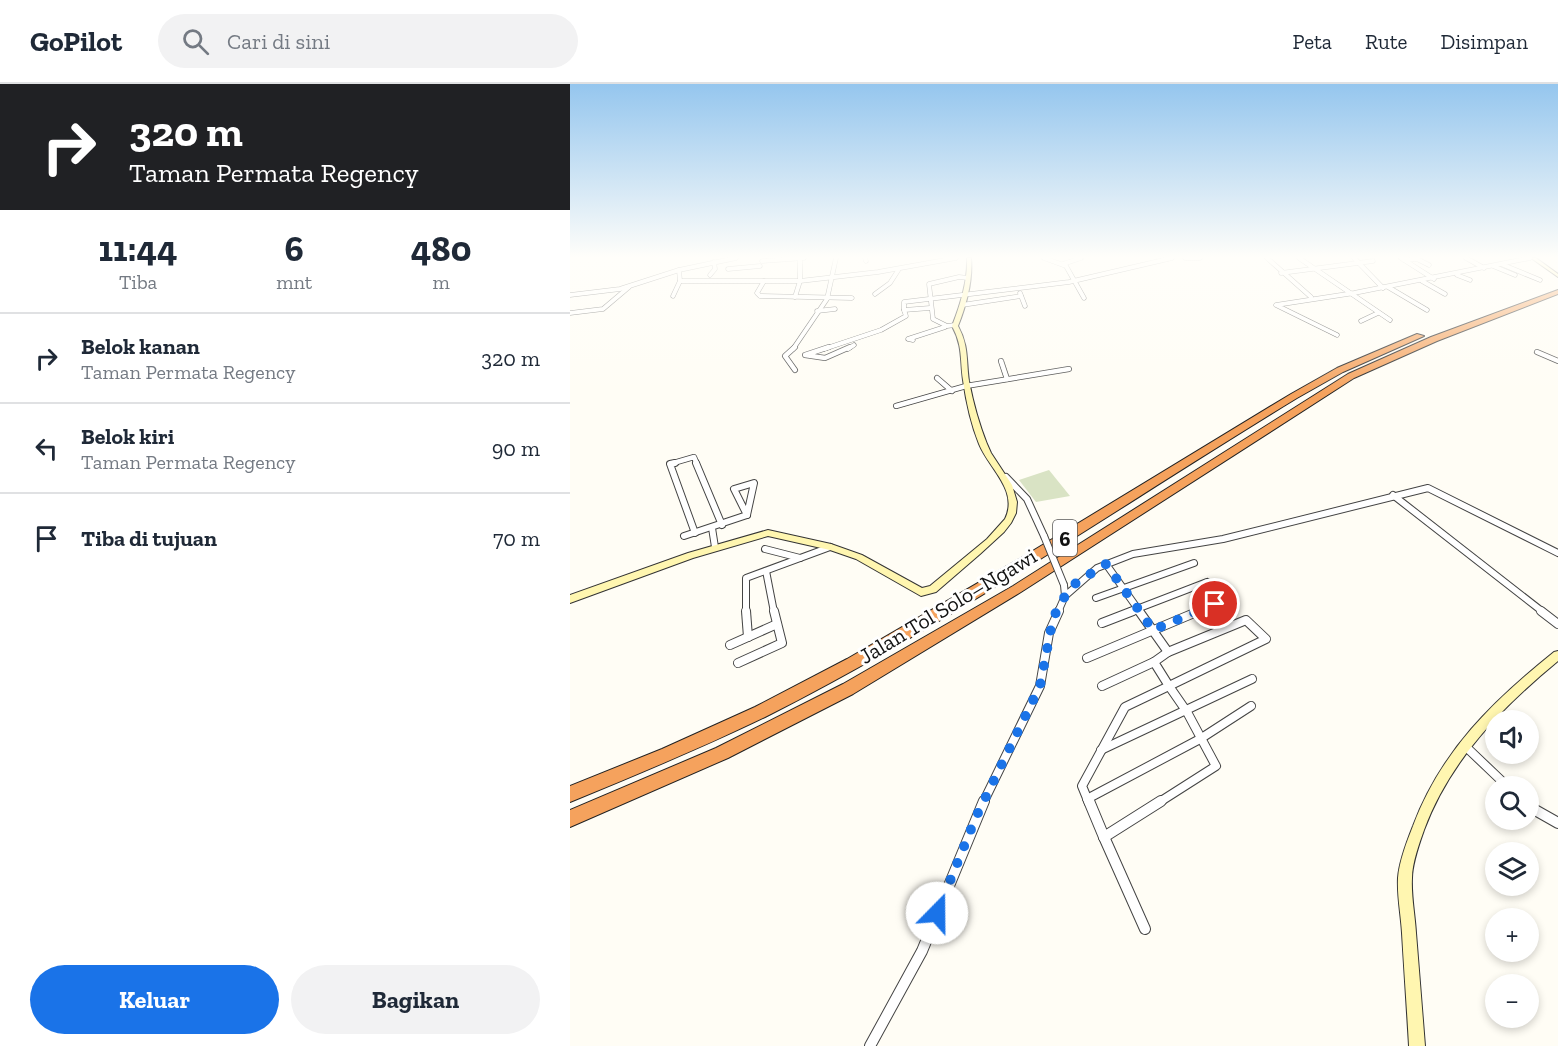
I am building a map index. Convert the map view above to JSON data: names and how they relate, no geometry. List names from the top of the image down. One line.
{"streets":{"highway":["6","Jalan Tol Solo–Ngawi"]},"page":{"header":"GoPilot","search":"Cari di sini","nav":["Peta","Rute","Disimpan"],"turn":["320 m","Taman Permata Regency"],"eta":["11:44","Tiba","6","mnt","480","m"],"list":[{"name":"Belok kanan","note":"Taman Permata Regency","value":"320 m"},{"name":"Belok kiri","note":"Taman Permata Regency","value":"90 m"},{"name":"Tiba di tujuan","value":"70 m"}],"map_buttons":["+","−"],"buttons":["Keluar","Bagikan"]}}
